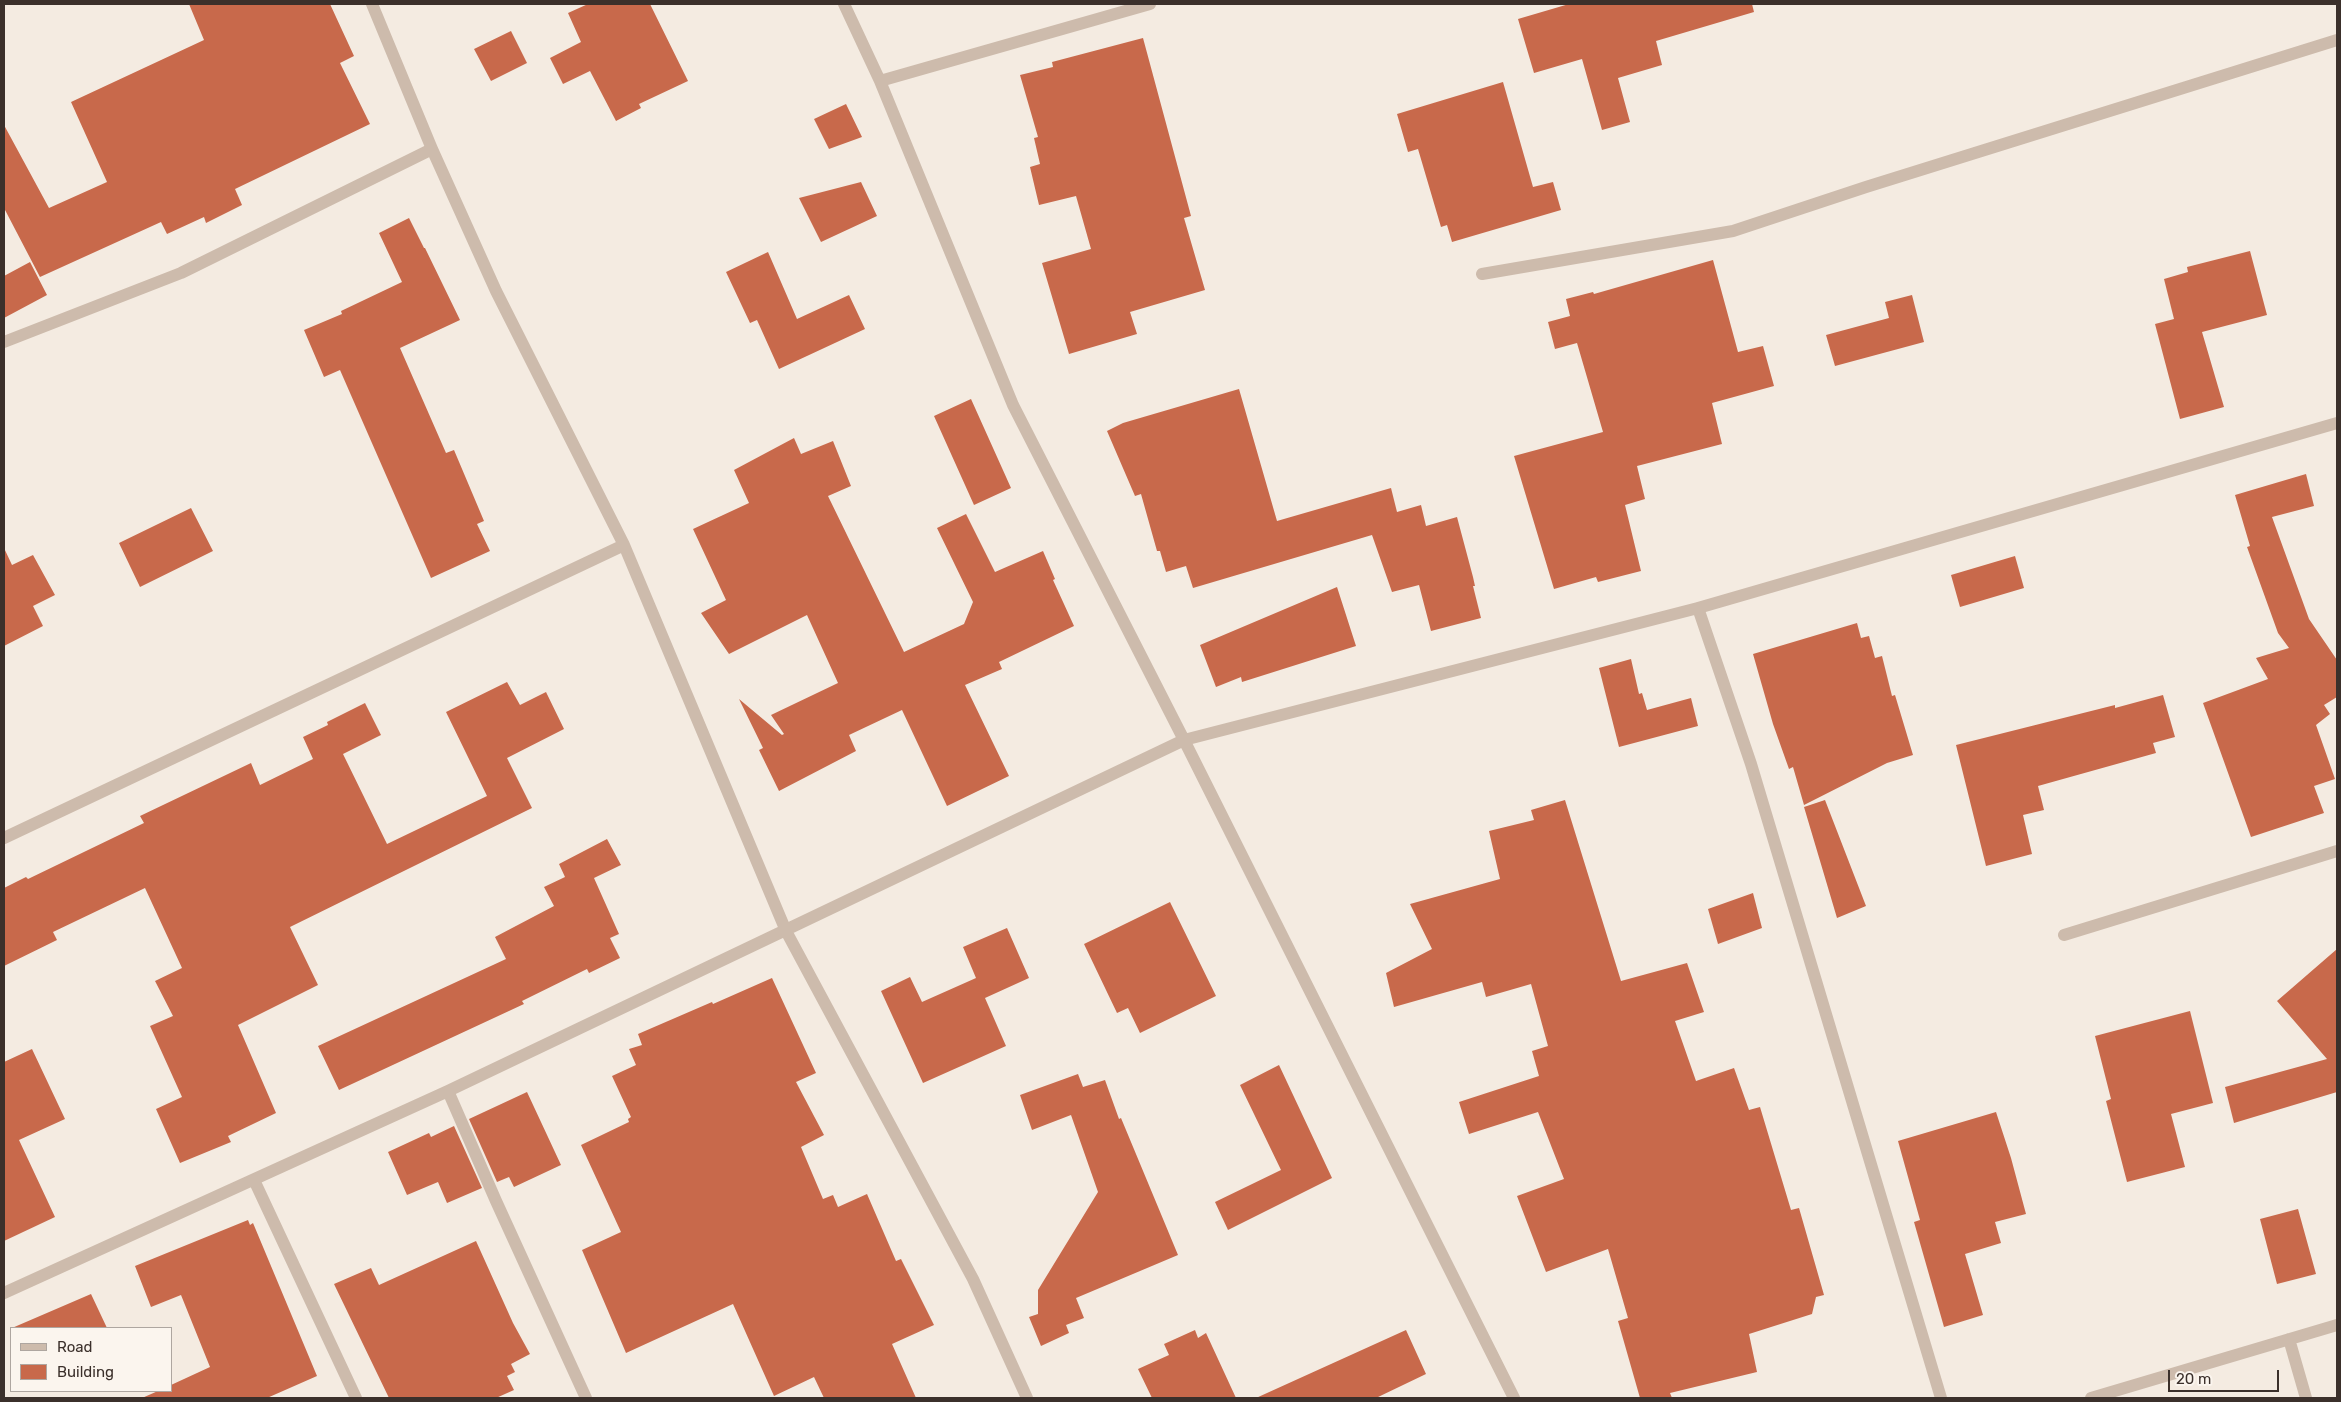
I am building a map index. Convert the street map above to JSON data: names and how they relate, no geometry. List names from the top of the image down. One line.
{"legend":["Road","Building"],"scale_bar":"20 m"}
